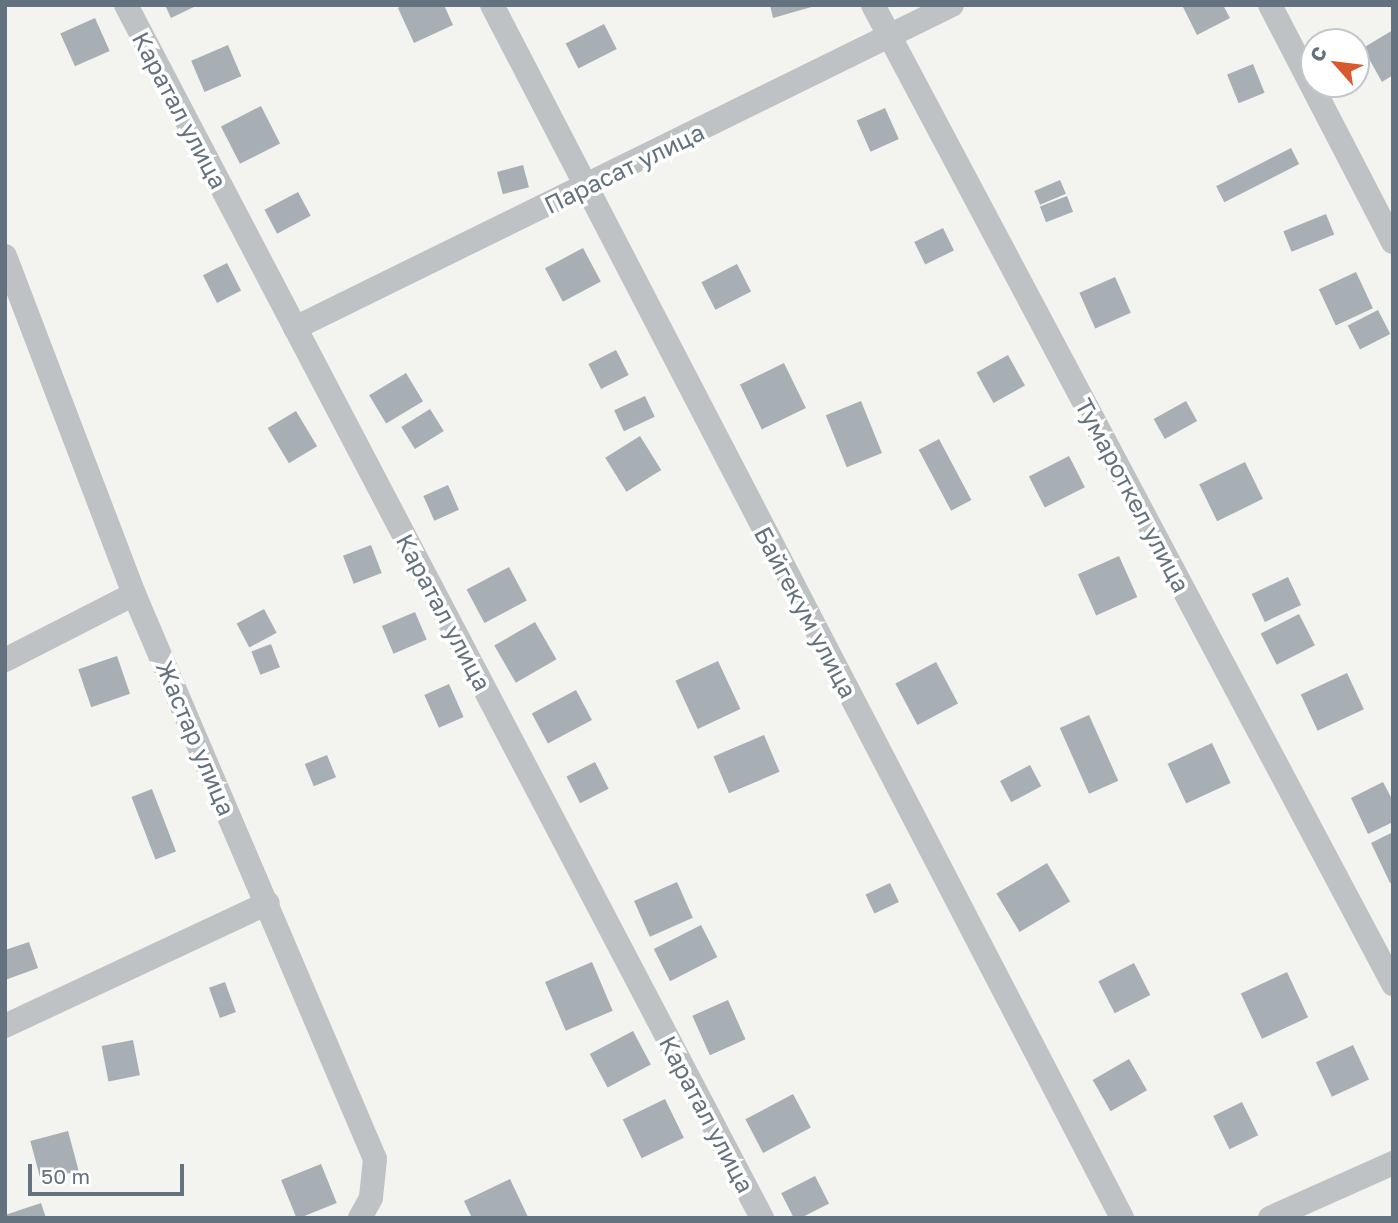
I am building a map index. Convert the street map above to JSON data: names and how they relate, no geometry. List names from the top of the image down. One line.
{"streets":{"street":["Каратал улица","Парасат улица","Тумароткел улица","Байгекум улица","Жастар улица"]},"crossings":[["Каратал улица","Парасат улица"],["Парасат улица","Тумароткел улица"],["Парасат улица","Байгекум улица"]],"scale_bar":"50 m","north":"top left"}
